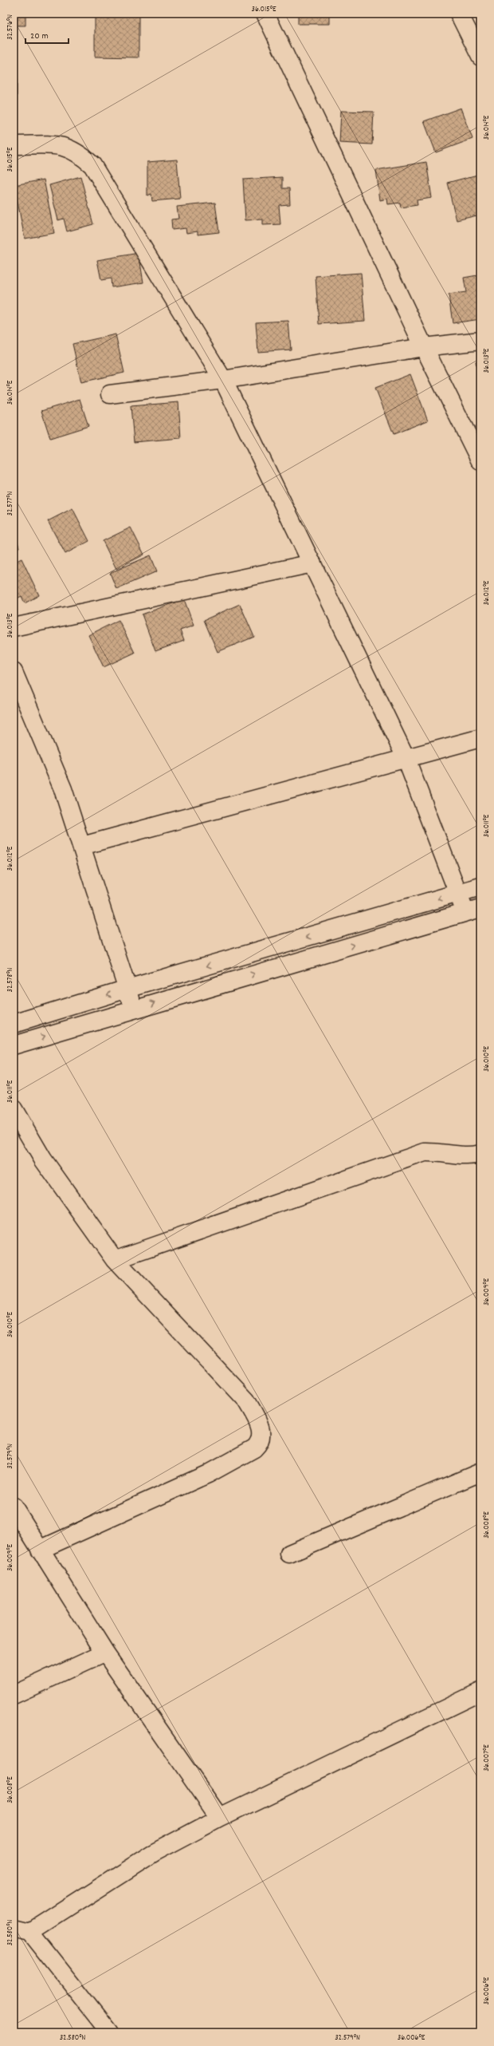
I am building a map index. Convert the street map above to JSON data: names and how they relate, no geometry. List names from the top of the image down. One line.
{"scale_bar":"20 m","coordinates":["36.015°E","32.576°N","36.014°E","36.013°E","32.577°N","36.012°E","36.011°E","32.578°N","36.010°E","36.009°E","32.579°N","36.008°E","36.007°E","32.580°N","36.006°E"]}
